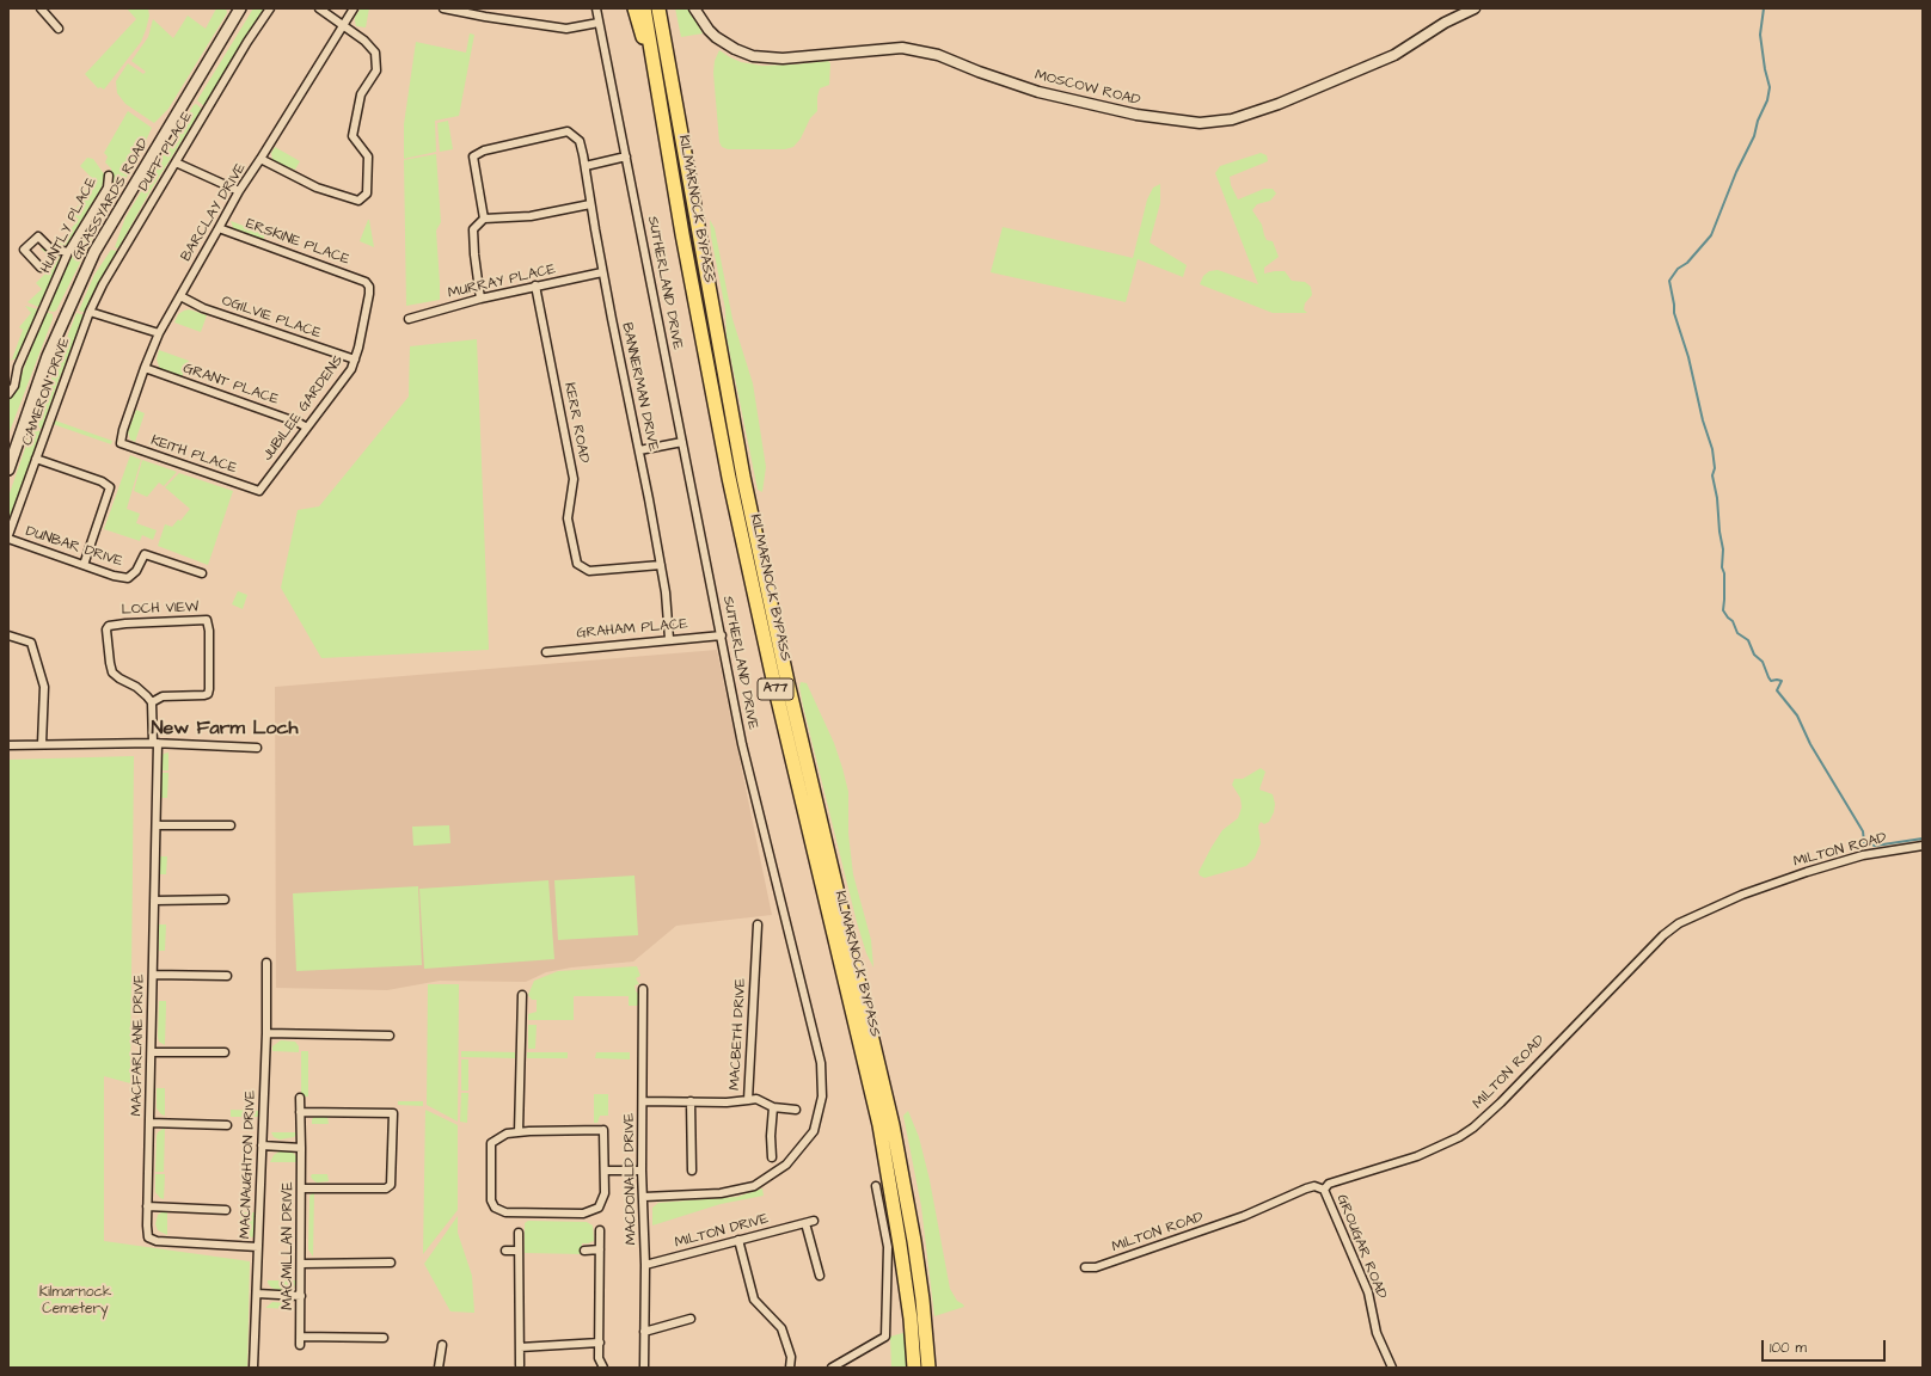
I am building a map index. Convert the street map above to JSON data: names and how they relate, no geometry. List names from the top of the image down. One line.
{"streets":{"highway":["KILMARNOCK BYPASS","A77"],"main road":["GRASSYARDS ROAD"],"street":["MOSCOW ROAD","DUFF PLACE","BARCLAY DRIVE","HUNTLY PLACE","ERSKINE PLACE","MURRAY PLACE","SUTHERLAND DRIVE","OGILVIE PLACE","GRANT PLACE","BANNERMAN DRIVE","CAMERON DRIVE","JUBILEE GARDENS","KERR ROAD","KEITH PLACE","DUNBAR DRIVE","LOCH VIEW","GRAHAM PLACE","MILTON ROAD","MACBETH DRIVE","MACFARLANE DRIVE","MACNAUGHTON DRIVE","MACDONALD DRIVE","MILTON DRIVE","MACMILLAN DRIVE","GROUGAR ROAD"]},"crossings":[["DUFF PLACE","CAMERON DRIVE"],["KILMARNOCK BYPASS","A77"],["BARCLAY DRIVE","ERSKINE PLACE"],["BARCLAY DRIVE","OGILVIE PLACE"],["BARCLAY DRIVE","GRANT PLACE"],["BARCLAY DRIVE","KEITH PLACE"],["ERSKINE PLACE","JUBILEE GARDENS"],["MURRAY PLACE","BANNERMAN DRIVE"],["MURRAY PLACE","KERR ROAD"],["SUTHERLAND DRIVE","GRAHAM PLACE"],["SUTHERLAND DRIVE","MACDONALD DRIVE"],["OGILVIE PLACE","JUBILEE GARDENS"],["GRANT PLACE","JUBILEE GARDENS"],["BANNERMAN DRIVE","KERR ROAD"],["BANNERMAN DRIVE","GRAHAM PLACE"],["JUBILEE GARDENS","KEITH PLACE"],["MILTON ROAD","GROUGAR ROAD"],["MACBETH DRIVE","MACDONALD DRIVE"],["MACFARLANE DRIVE","MACNAUGHTON DRIVE"],["MACDONALD DRIVE","MILTON DRIVE"]],"districts":["New Farm Loch"],"parks":["Kilmarnock Cemetery"],"scale_bar":"100 m"}
